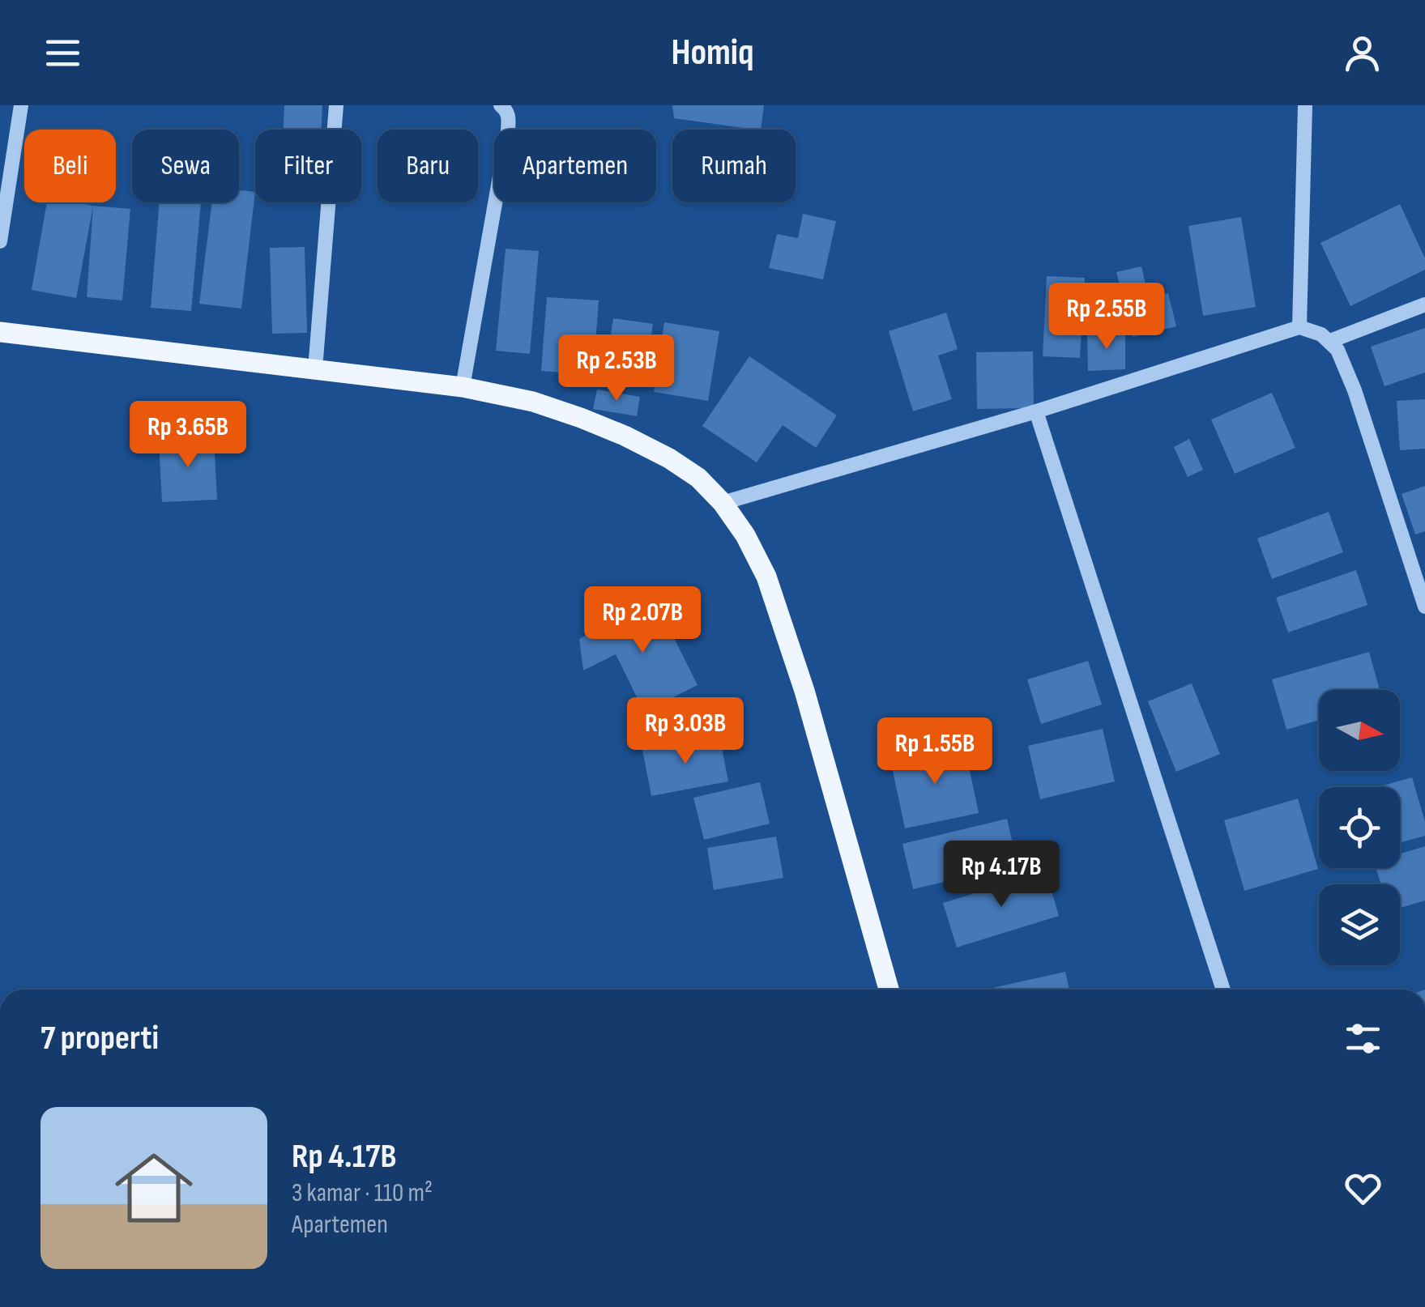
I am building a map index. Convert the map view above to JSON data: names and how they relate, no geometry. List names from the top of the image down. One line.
{"north":"right","page":{"header":"Homiq","chip":["Beli","Sewa","Filter","Baru","Apartemen","Rumah"],"price":["Rp 2.55B","Rp 2.53B","Rp 3.65B","Rp 2.07B","Rp 3.03B","Rp 1.55B","Rp 4.17B"],"heading":"7 properti","list":[{"name":"Rp 4.17B","note":"3 kamar · 110 m² · Apartemen"}]}}
